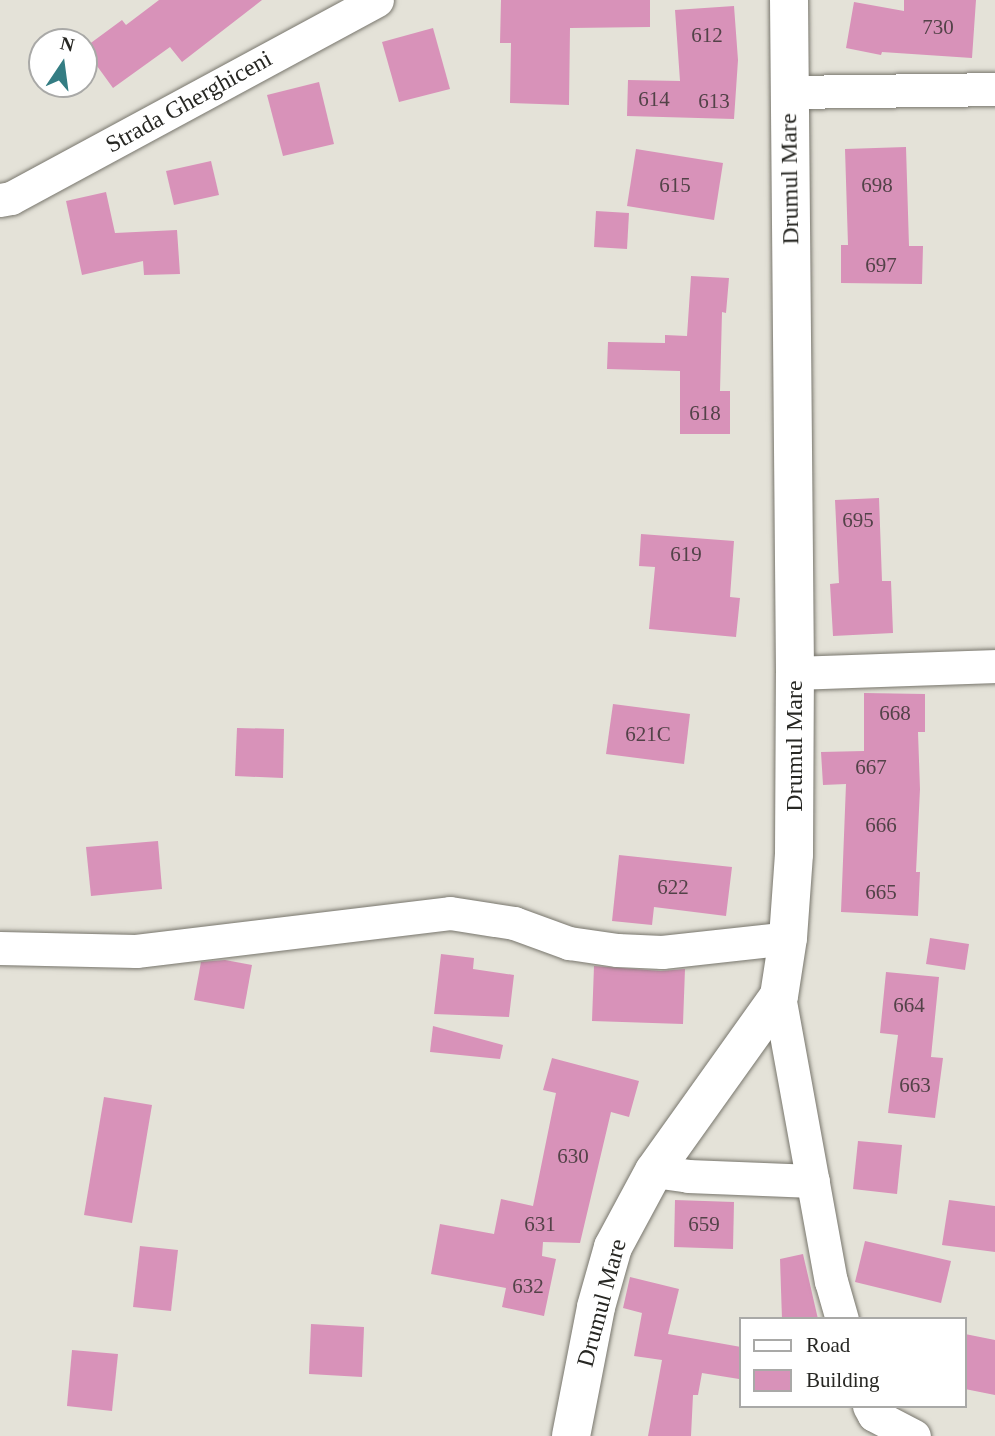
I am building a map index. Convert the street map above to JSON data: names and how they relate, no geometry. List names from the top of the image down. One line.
{"streets":{"street":["Strada Gherghiceni","Drumul Mare"]},"house_numbers":["730","612","614","613","615","698","697","618","695","619","668","621C","667","666","622","665","664","663","630","631","659","632"],"legend":["Road","Building"],"north":"top"}
